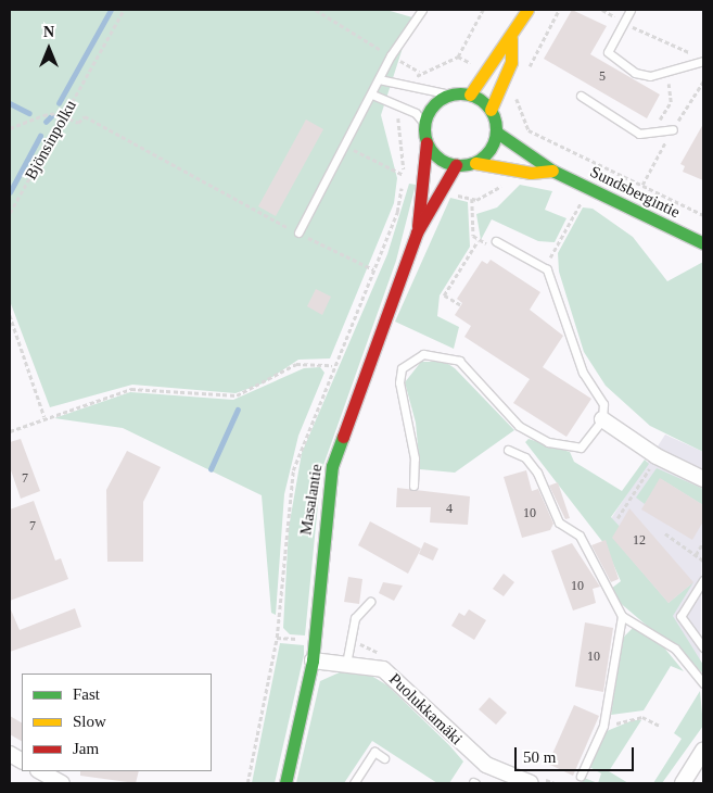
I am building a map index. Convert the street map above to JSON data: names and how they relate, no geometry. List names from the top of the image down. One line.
{"streets":{"street":["Sundsbergintie","Masalantie","Puolukkamäki"],"path":["Bjönsinpolku"]},"crossings":[["Sundsbergintie","Masalantie"],["Masalantie","Puolukkamäki"]],"house_numbers":["5","7","4","10","7","12","10","10"],"legend":["Fast","Slow","Jam"],"scale_bar":"50 m","north":"top"}
